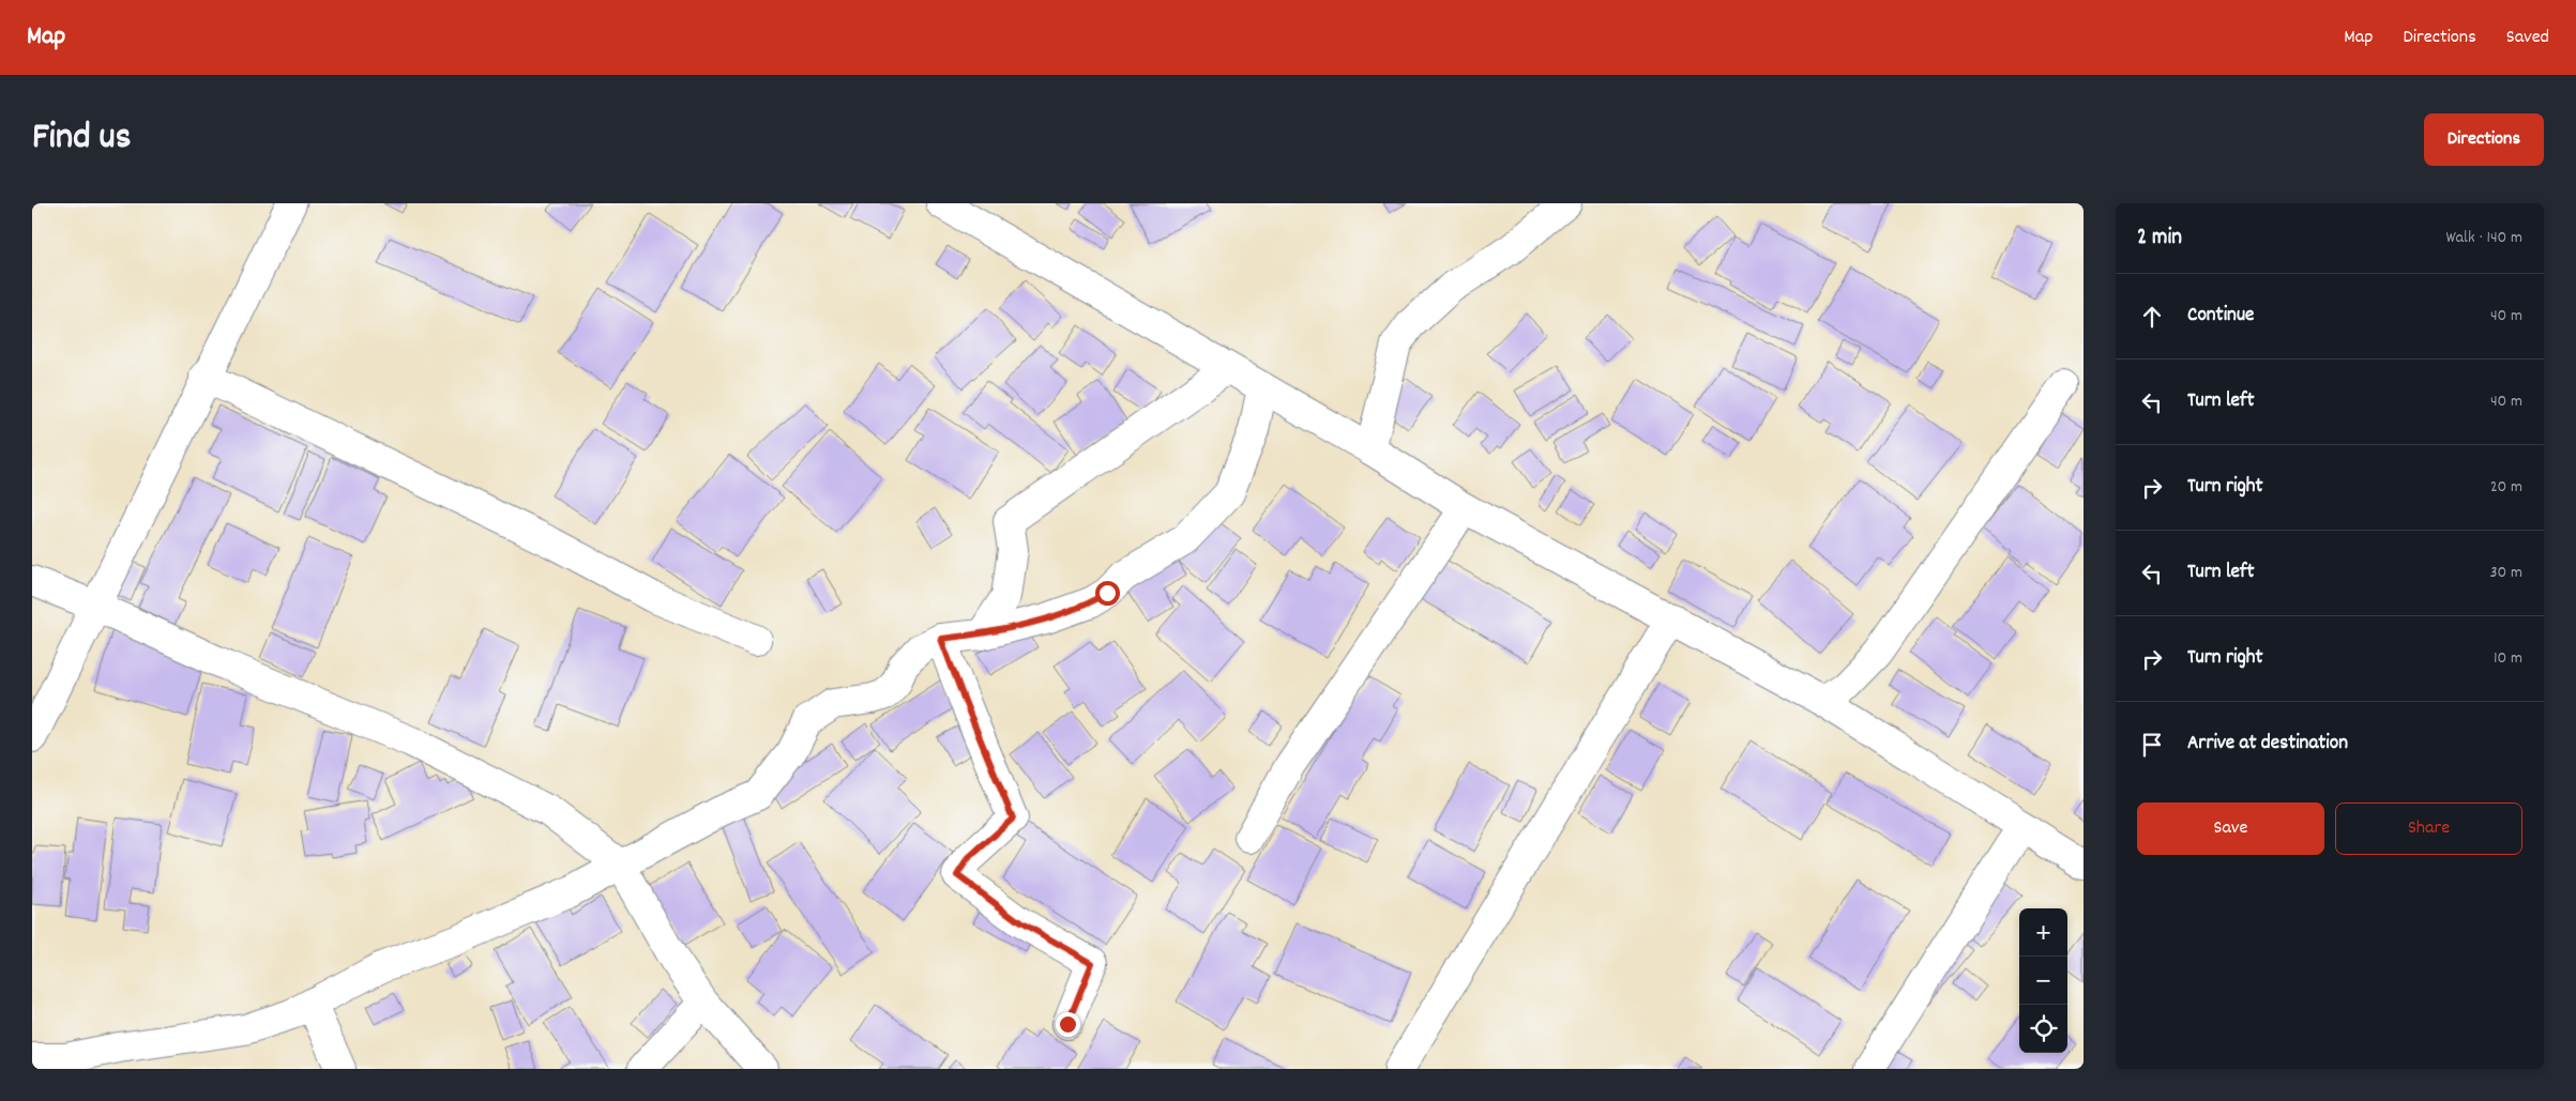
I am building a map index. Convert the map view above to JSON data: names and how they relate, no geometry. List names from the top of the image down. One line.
{"page":{"header":"Map","nav":["Map","Directions","Saved"],"title":"Find us","buttons":["Directions",["Save","Share"]],"heading":["2 min","Walk · 140 m"],"list":[["Continue","40 m"],["Turn left","40 m"],["Turn right","20 m"],["Turn left","30 m"],["Turn right","10 m"],"Arrive at destination"],"map_buttons":["+","−"]}}
